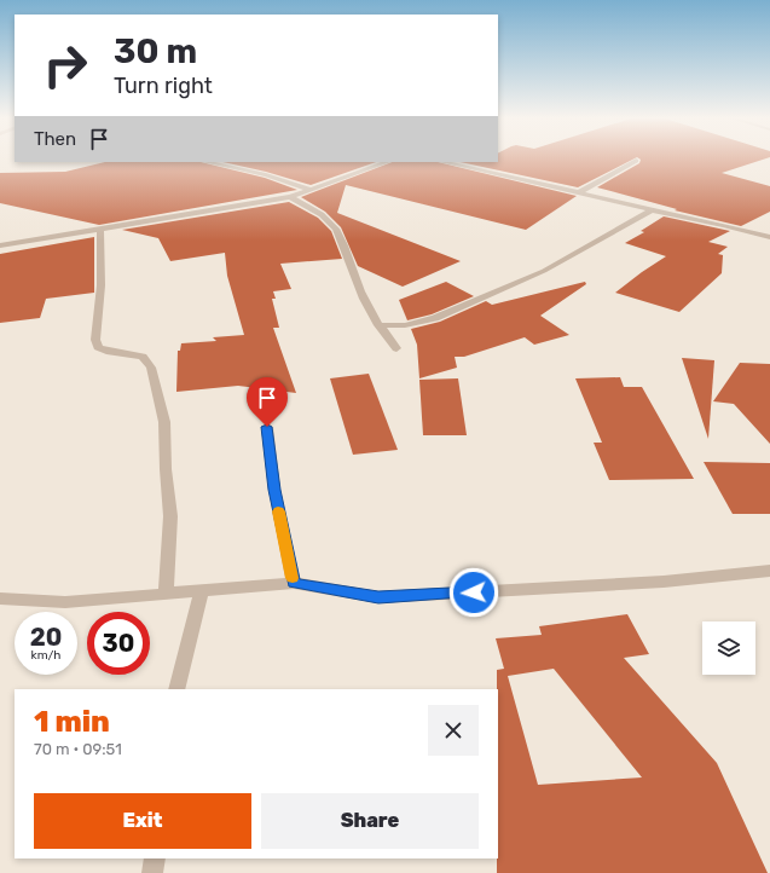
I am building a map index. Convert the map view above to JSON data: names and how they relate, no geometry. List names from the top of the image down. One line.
{"page":{"turn":["30 m","Turn right"],"then":"Then","speed":"20 km/h","limit":"30","heading":["1 min","70 m · 09:51"],"buttons":["Exit","Share"]}}
